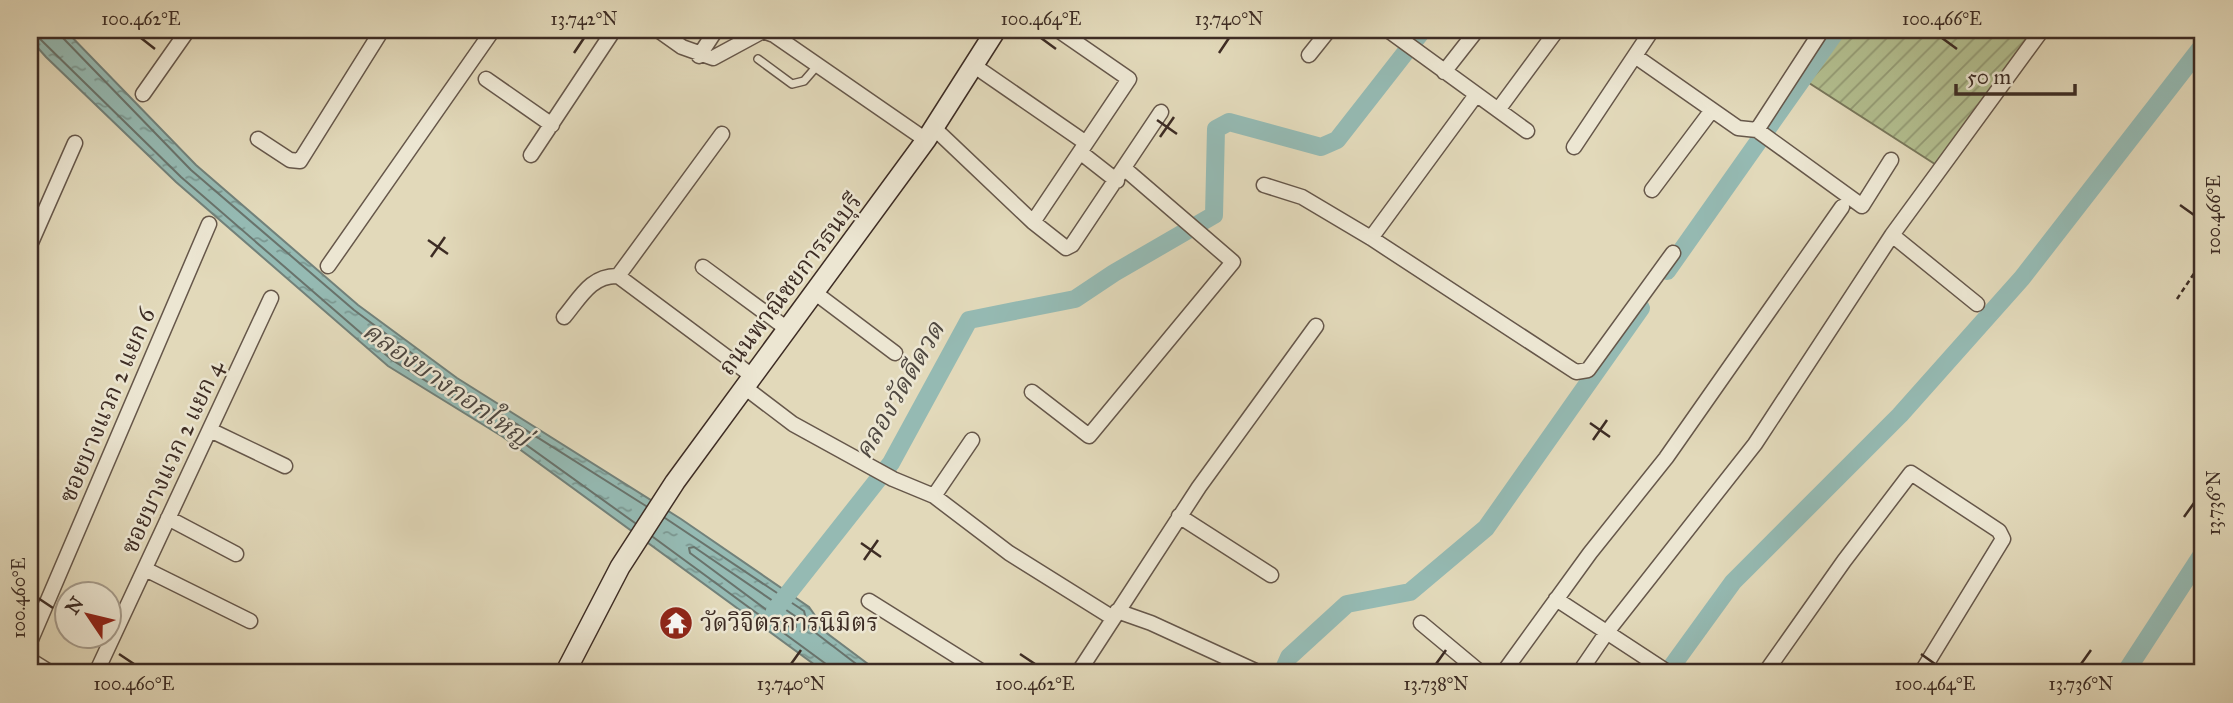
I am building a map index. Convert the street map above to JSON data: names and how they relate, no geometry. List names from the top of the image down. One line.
{"streets":{"main road":["ถนนพาณิชยการธนบุรี"],"street":["ซอยบางแวก 2 แยก 6","ซอยบางแวก 2 แยก 4"]},"water":["คลองบางกอกใหญ่","คลองวัดดีดวด"],"places":{"temple":["วัดวิจิตรการนิมิตร"]},"scale_bar":"50 m","north":"top left","coordinates":["100.462°E","13.742°N","100.464°E","13.740°N","100.466°E","13.736°N","100.460°E","13.738°N"]}
